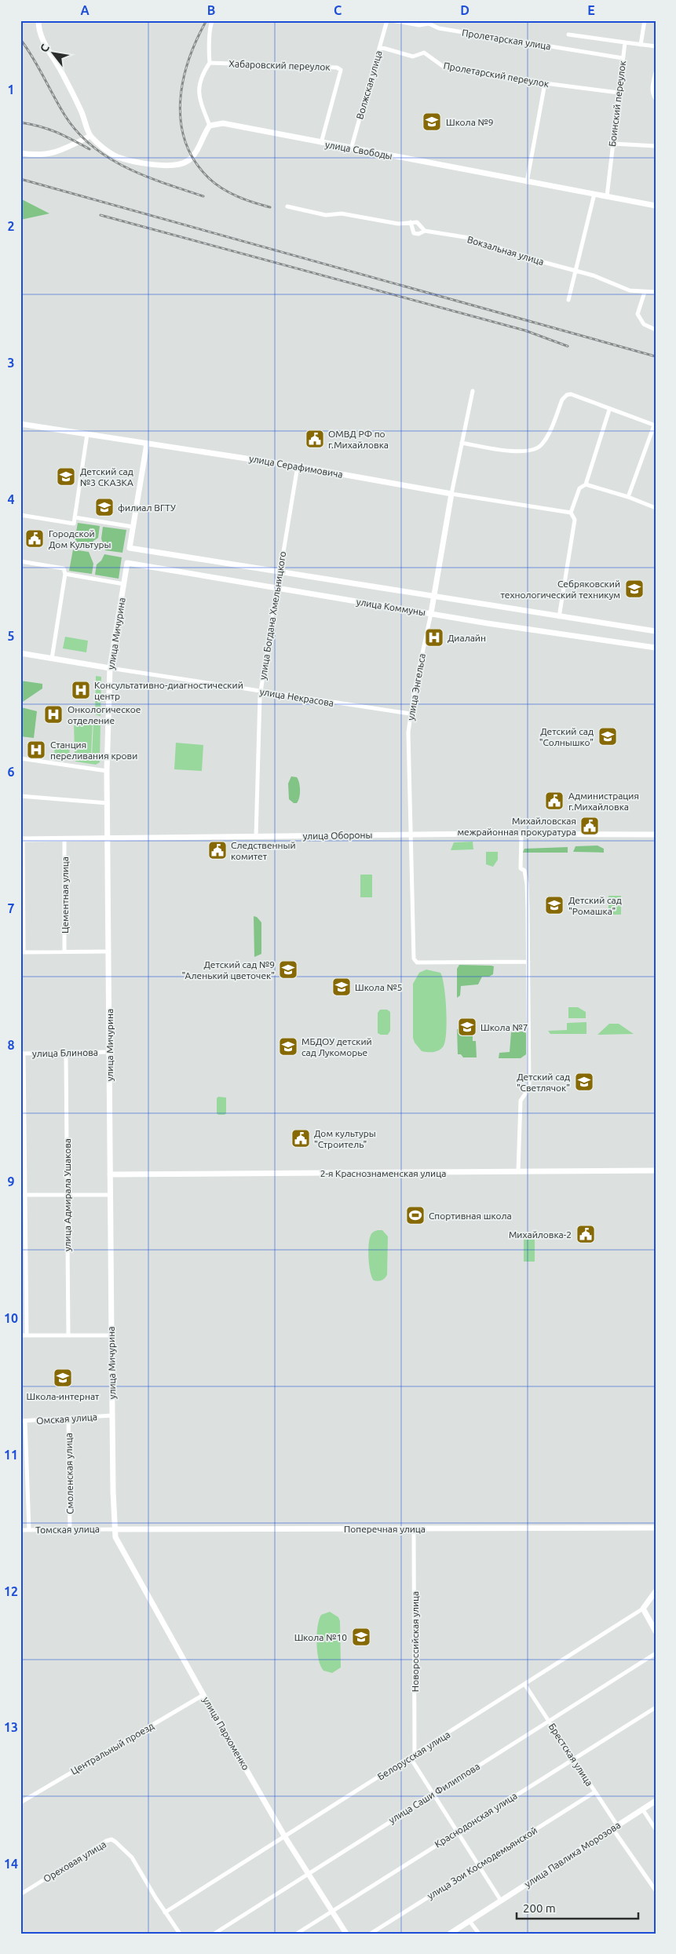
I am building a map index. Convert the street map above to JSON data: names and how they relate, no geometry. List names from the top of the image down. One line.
{"streets":{"street":["Пролетарская улица","Хабаровский переулок","Пролетарский переулок","Волжская улица","Боинский переулок","улица Свободы","Вокзальная улица","улица Серафимовича","улица Коммуны","улица Богдана Хмельницкого","улица Мичурина","улица Энгельса","улица Некрасова","улица Обороны","Цементная улица","улица Блинова","2-я Краснознаменская улица","улица Адмирала Ушакова","Омская улица","Смоленская улица","Поперечная улица","Томская улица","Новороссийская улица","улица Пархоменко","Центральный проезд","Брестская улица","Белорусская улица","улица Саши Филиппова","Краснодонская улица","улица Павлика Морозова","Ореховая улица","улица Зои Космодемьянской"]},"crossings":[["Пролетарская улица","Боинский переулок"],["Хабаровский переулок","улица Свободы"],["Пролетарский переулок","Волжская улица"],["Пролетарский переулок","Боинский переулок"],["Волжская улица","улица Свободы"],["Боинский переулок","улица Свободы"],["улица Серафимовича","улица Богдана Хмельницкого"],["улица Серафимовича","улица Энгельса"],["улица Коммуны","улица Богдана Хмельницкого"],["улица Коммуны","улица Мичурина"],["улица Коммуны","улица Энгельса"],["улица Богдана Хмельницкого","улица Некрасова"],["улица Богдана Хмельницкого","улица Обороны"],["улица Мичурина","улица Некрасова"],["улица Мичурина","улица Обороны"],["улица Мичурина","улица Блинова"],["улица Мичурина","2-я Краснознаменская улица"],["улица Мичурина","Омская улица"],["улица Мичурина","Поперечная улица"],["улица Мичурина","Томская улица"],["улица Мичурина","улица Пархоменко"],["улица Энгельса","улица Некрасова"],["улица Энгельса","улица Обороны"],["улица Обороны","Цементная улица"],["улица Блинова","улица Адмирала Ушакова"],["Омская улица","Смоленская улица"],["Смоленская улица","Томская улица"],["Поперечная улица","Томская улица"],["Поперечная улица","Новороссийская улица"],["Поперечная улица","улица Пархоменко"],["Томская улица","улица Пархоменко"],["Новороссийская улица","Белорусская улица"],["улица Пархоменко","Центральный проезд"],["улица Пархоменко","Белорусская улица"],["улица Пархоменко","улица Саши Филиппова"],["улица Пархоменко","Краснодонская улица"],["Брестская улица","Белорусская улица"],["Брестская улица","улица Саши Филиппова"],["Брестская улица","Краснодонская улица"],["Брестская улица","улица Павлика Морозова"],["Брестская улица","улица Зои Космодемьянской"],["Белорусская улица","Ореховая улица"]],"places":{"school or university":["Школа №9","Детский сад №3 СКАЗКА","филиал ВГТУ","Себряковский технологический техникум","Детский сад \"Солнышко\"","Детский сад \"Ромашка\"","Детский сад №9 \"Аленький цветочек\"","Школа №5","Школа №7","МБДОУ детский сад Лукоморье","Детский сад \"Светлячок\"","Школа-интернат","Школа №10"],"public building":["ОМВД РФ по г.Михайловка","Городской Дом Культуры","Администрация г.Михайловка","Михайловская межрайонная прокуратура","Следственный комитет","Дом культуры \"Строитель\"","Михайловка-2"],"hospital":["Диалайн","Консультативно-диагностический центр","Онкологическое отделение","Станция переливания крови"],"sports":["Спортивная школа"]},"scale_bar":"200 m","north":"top left","grid":{"columns":["A","B","C","D","E"],"rows":["1","2","3","4","5","6","7","8","9","10","11","12","13","14"]}}
